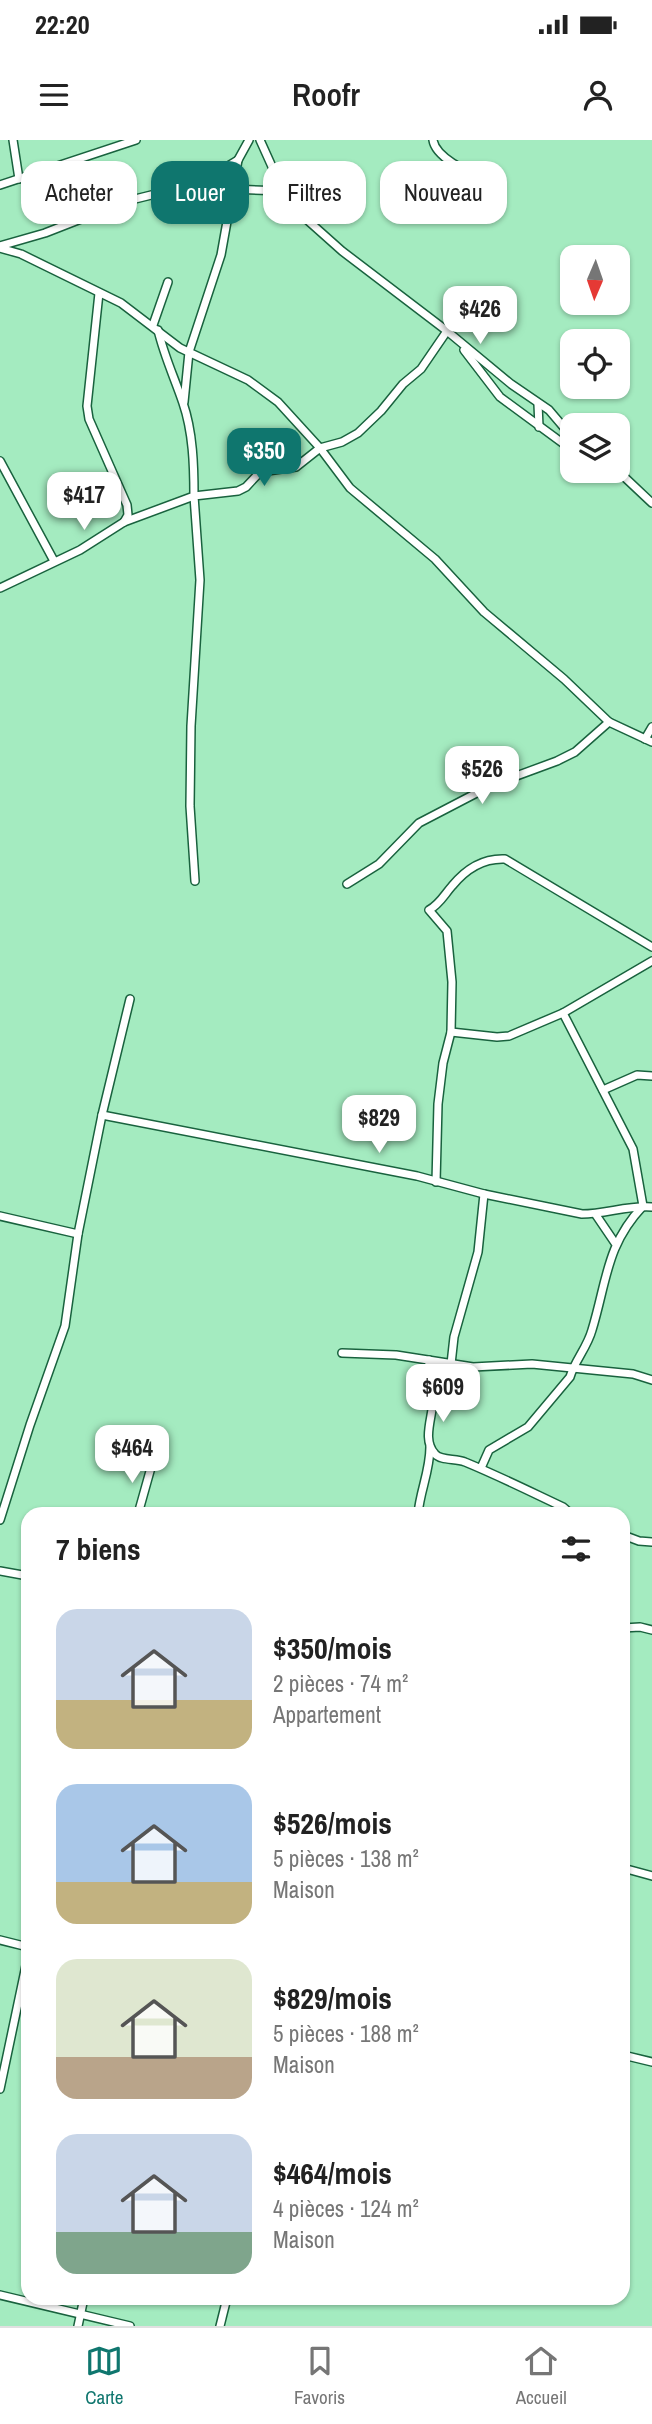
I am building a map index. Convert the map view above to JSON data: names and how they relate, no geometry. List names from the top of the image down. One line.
{"north":"bottom","page":{"status":"22:20","header":"Roofr","chip":["Acheter","Louer","Filtres","Nouveau"],"price":["$426","$350","$417","$526","$829","$609","$464"],"heading":"7 biens","list":[{"name":"$350/mois","note":"2 pièces · 74 m² · Appartement"},{"name":"$526/mois","note":"5 pièces · 138 m² · Maison"},{"name":"$829/mois","note":"5 pièces · 188 m² · Maison"},{"name":"$464/mois","note":"4 pièces · 124 m² · Maison"}],"tabs":["Carte","Favoris","Accueil"]}}
